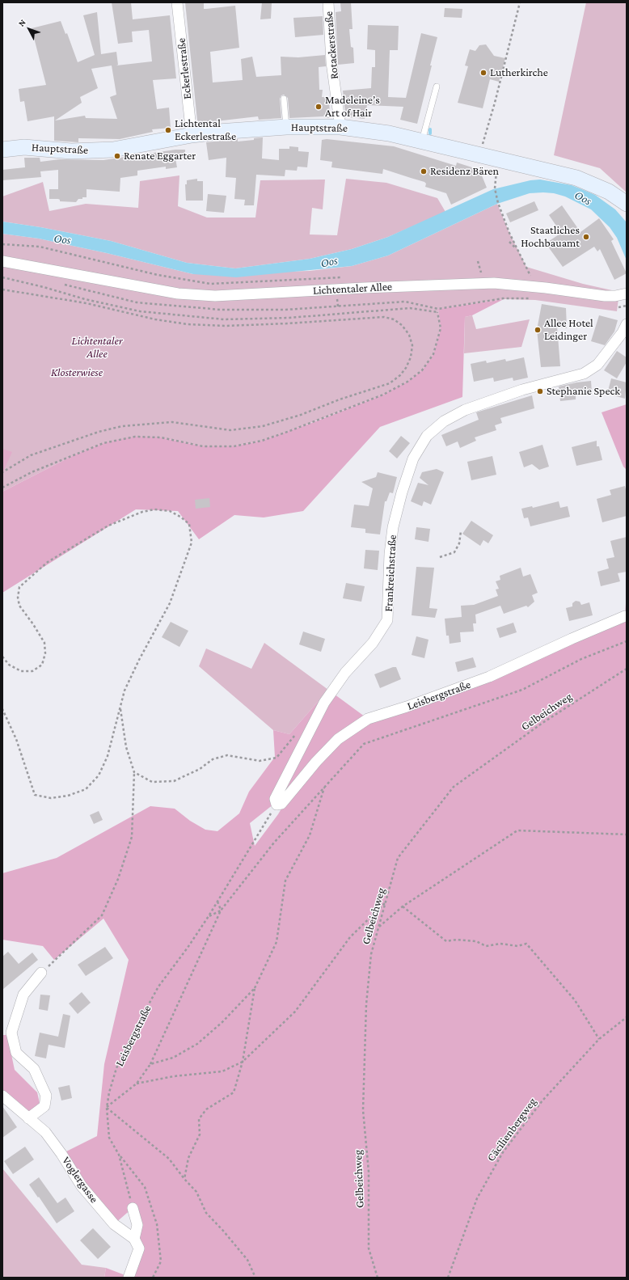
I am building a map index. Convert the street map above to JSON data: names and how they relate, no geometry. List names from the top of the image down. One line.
{"streets":{"main road":["Hauptstraße"],"street":["Rotackerstraße","Eckerlestraße","Lichtentaler Allee","Frankreichstraße","Leisbergstraße","Voglergasse"],"path":["Gelbeichweg","Cäcilienbergweg"]},"crossings":[["Rotackerstraße","Hauptstraße"],["Eckerlestraße","Hauptstraße"],["Frankreichstraße","Leisbergstraße"]],"water":["Oos"],"parks":["Lichtentaler Allee","Klosterwiese"],"places":["Lutherkirche","Madeleine’s Art of Hair","Lichtental Eckerlestraße","Renate Eggarter","Residenz Bären","Staatliches Hochbauamt","Allee Hotel Leidinger","Stephanie Speck"],"north":"top left"}
